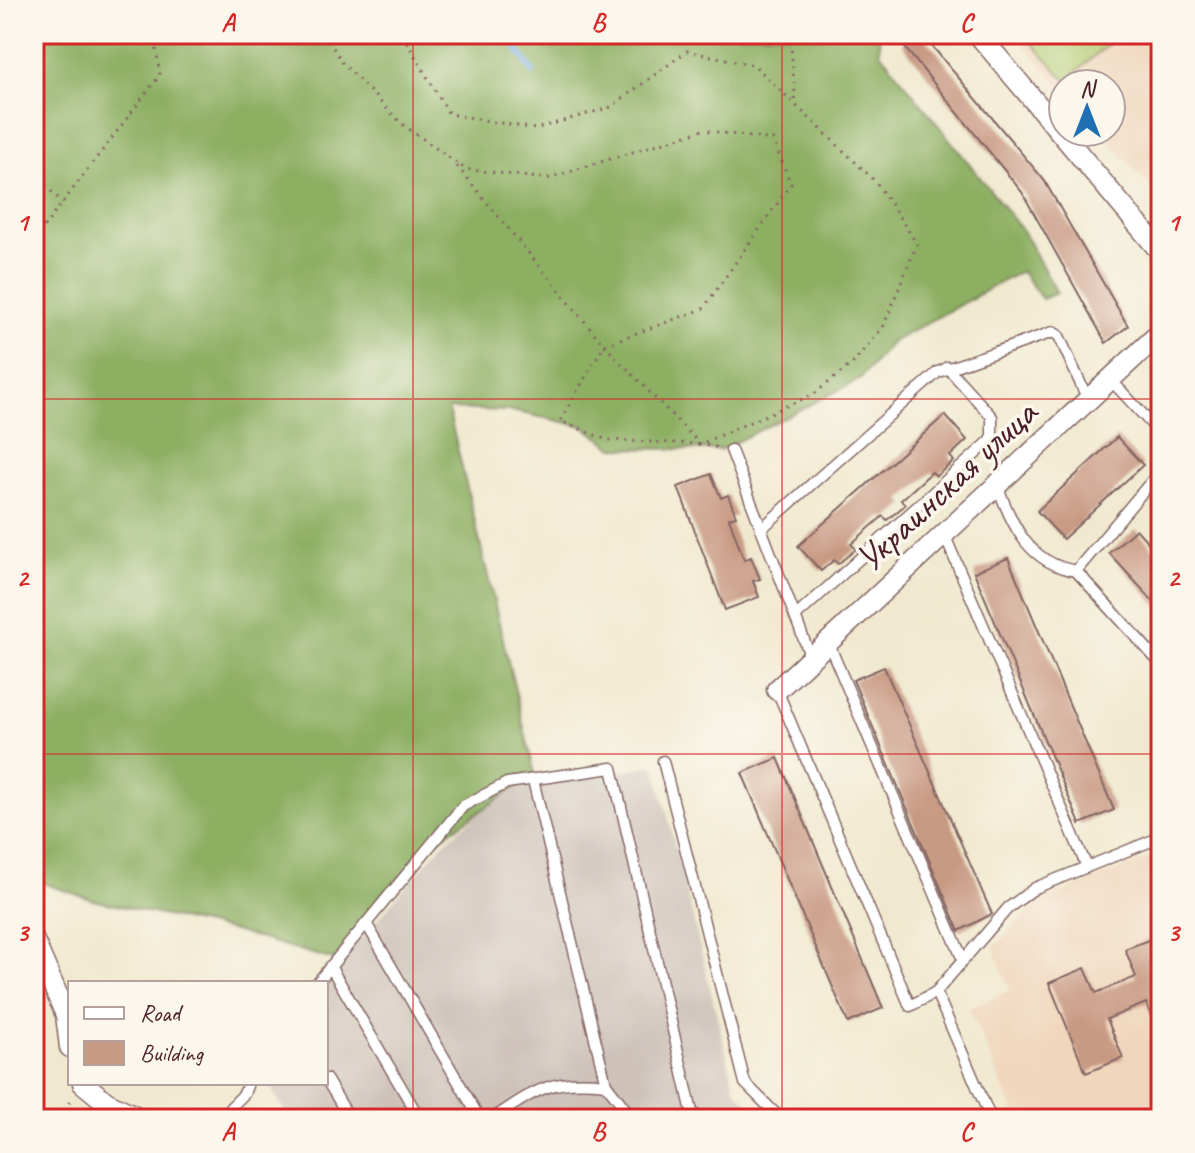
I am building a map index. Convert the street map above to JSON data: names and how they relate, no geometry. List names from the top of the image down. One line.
{"streets":{"street":["Украинская улица"]},"legend":["Road","Building"],"north":"top","grid":{"columns":["A","B","C"],"rows":["1","2","3"]}}
